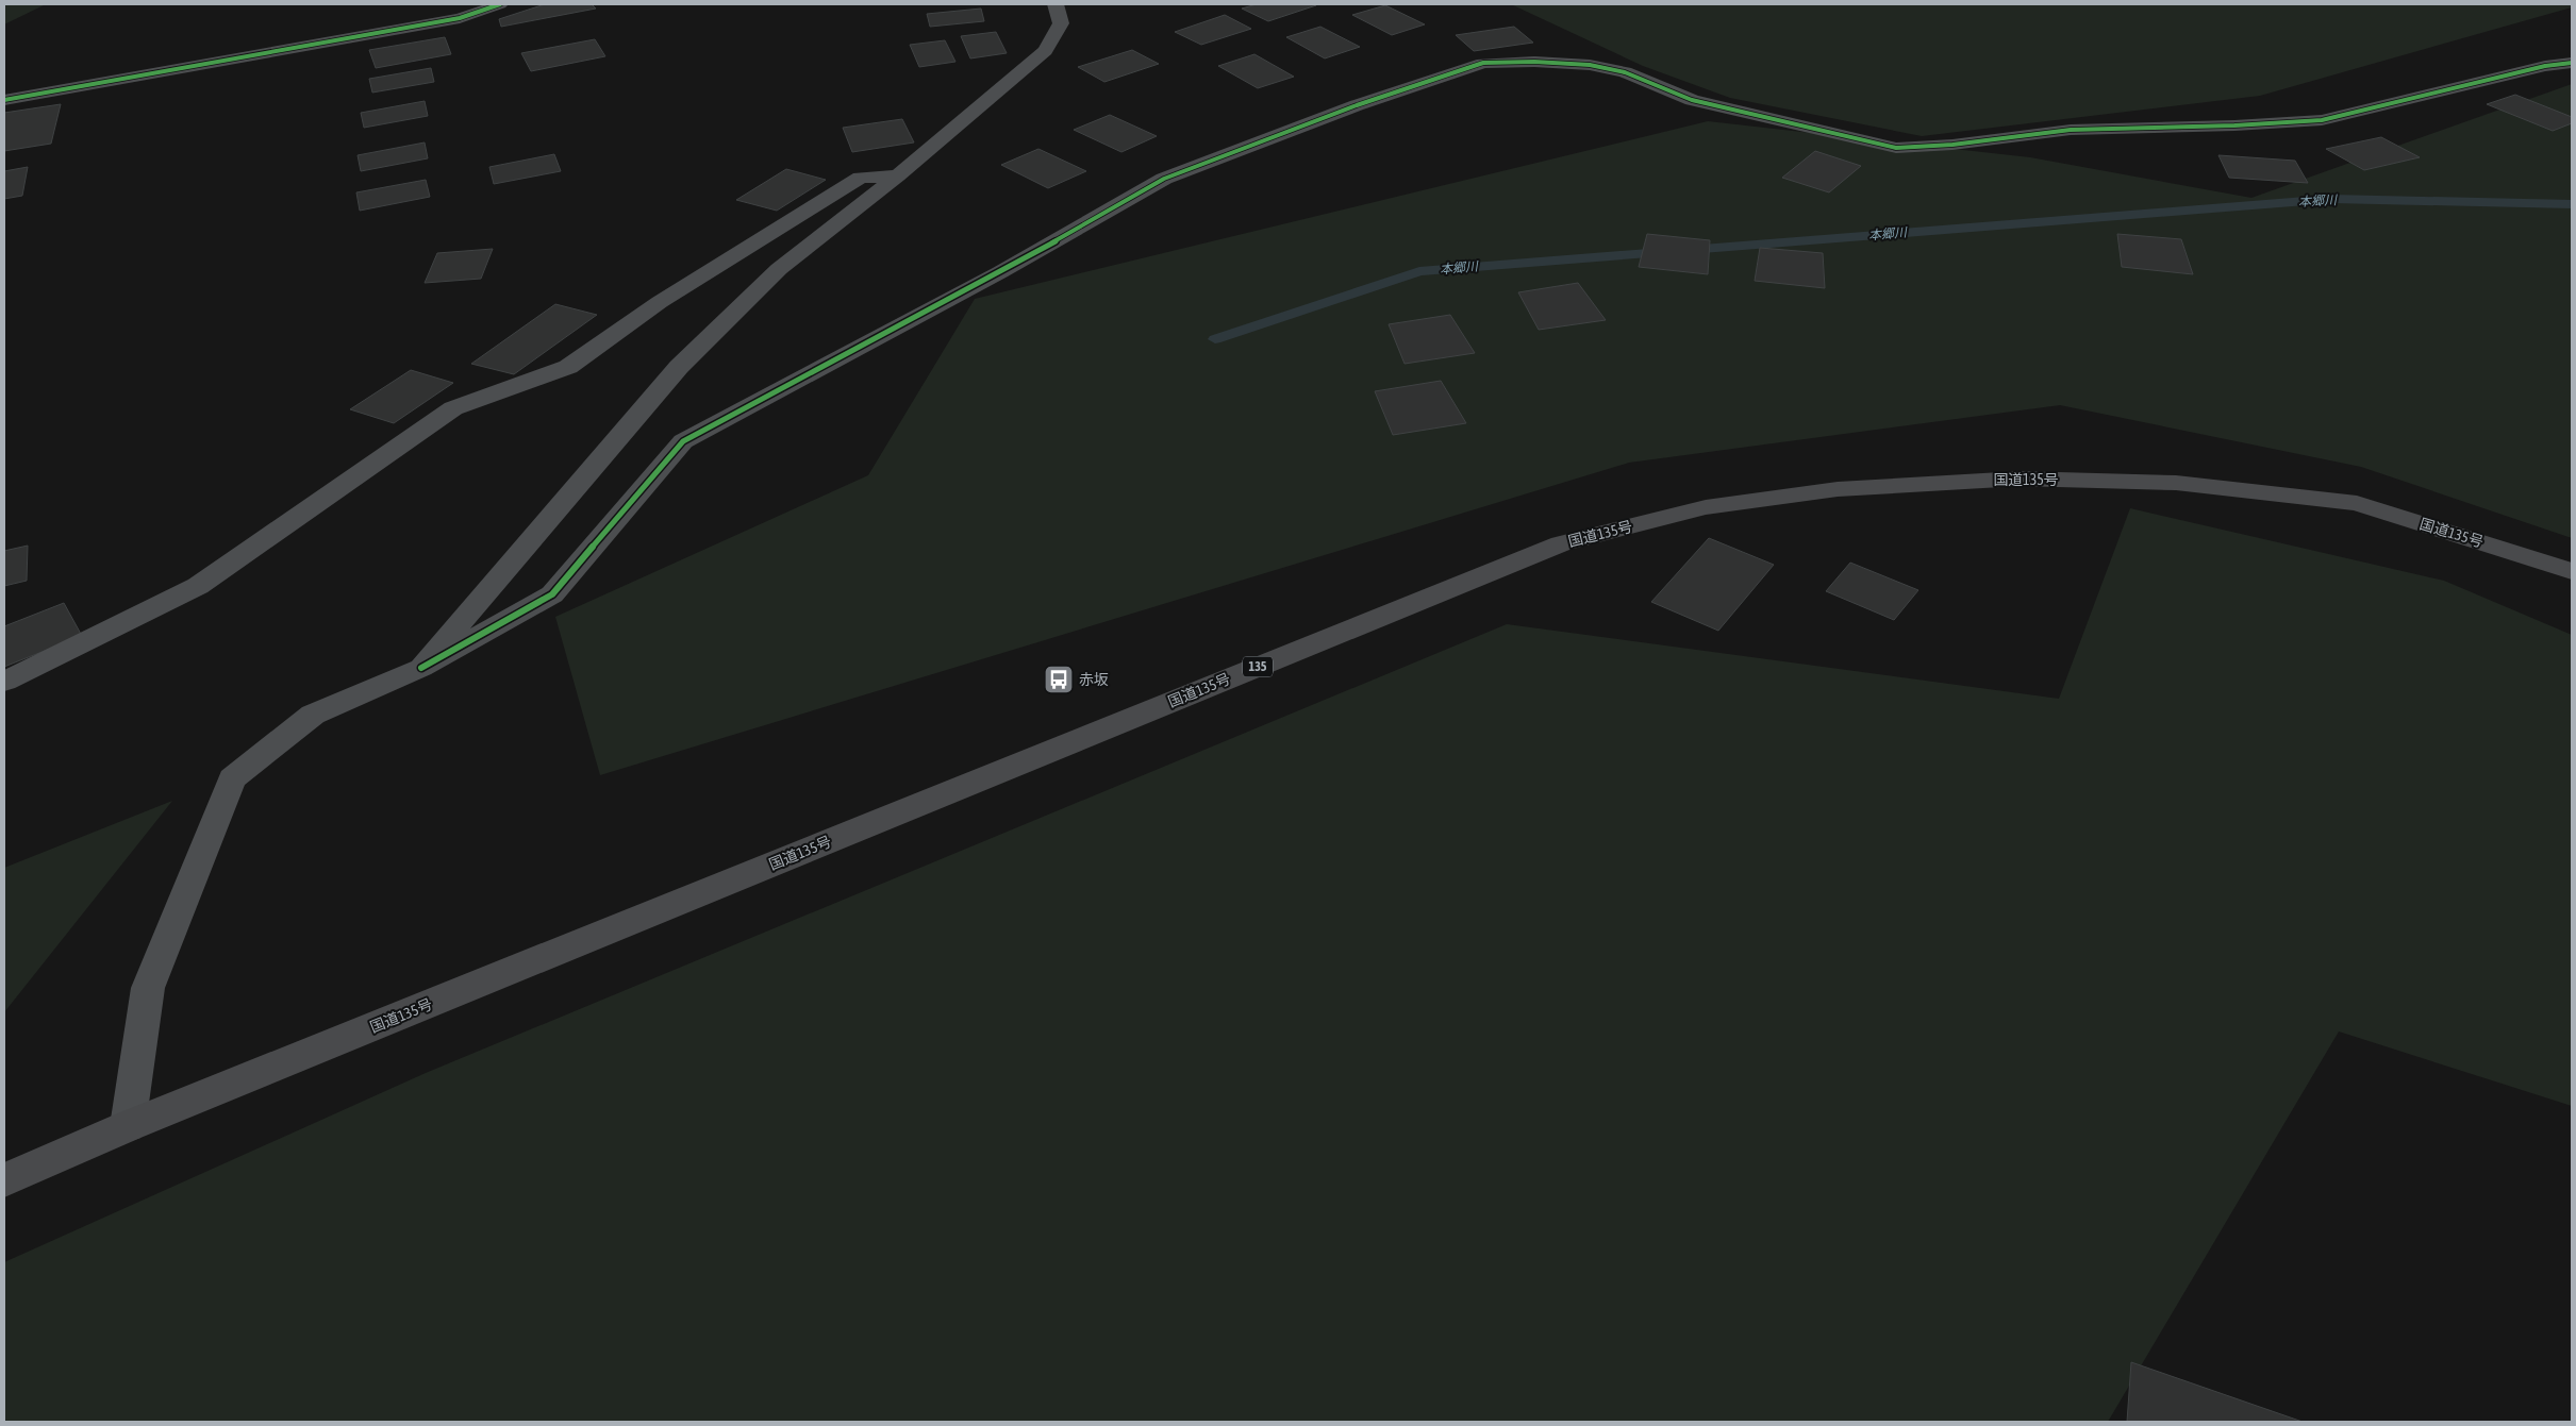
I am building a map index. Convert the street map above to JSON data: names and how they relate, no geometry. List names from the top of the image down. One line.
{"streets":{"highway":["国道135号","135"]},"water":["本郷川"],"places":{"bus stop":["赤坂"]}}
